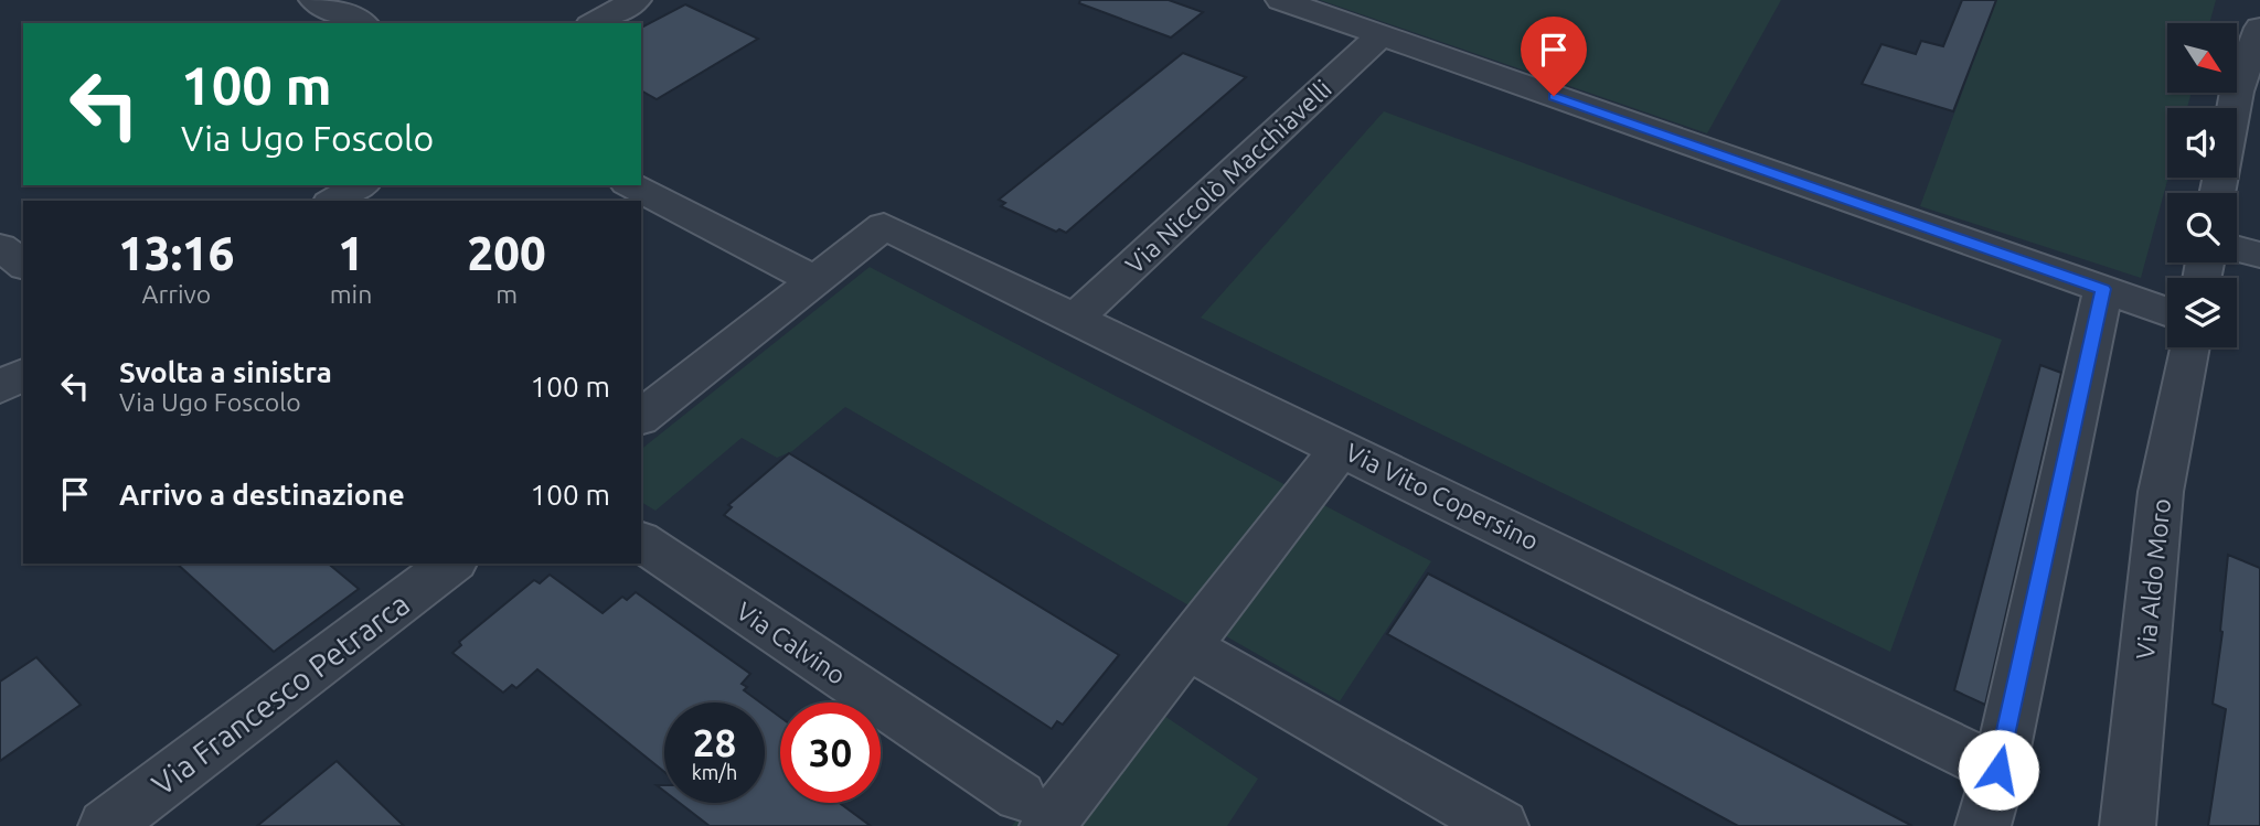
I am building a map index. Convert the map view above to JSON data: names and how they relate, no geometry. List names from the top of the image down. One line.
{"streets":{"street":["Via Niccolò Macchiavelli","Via Vito Copersino","Via Aldo Moro","Via Calvino","Via Francesco Petrarca"]},"crossings":[["Via Niccolò Macchiavelli","Via Vito Copersino"]],"north":"bottom right","page":{"turn":["100 m","Via Ugo Foscolo"],"eta":["13:16","Arrivo","1","min","200","m"],"list":[{"name":"Svolta a sinistra","note":"Via Ugo Foscolo","value":"100 m"},{"name":"Arrivo a destinazione","value":"100 m"}],"speed":"28 km/h","limit":"30"}}
